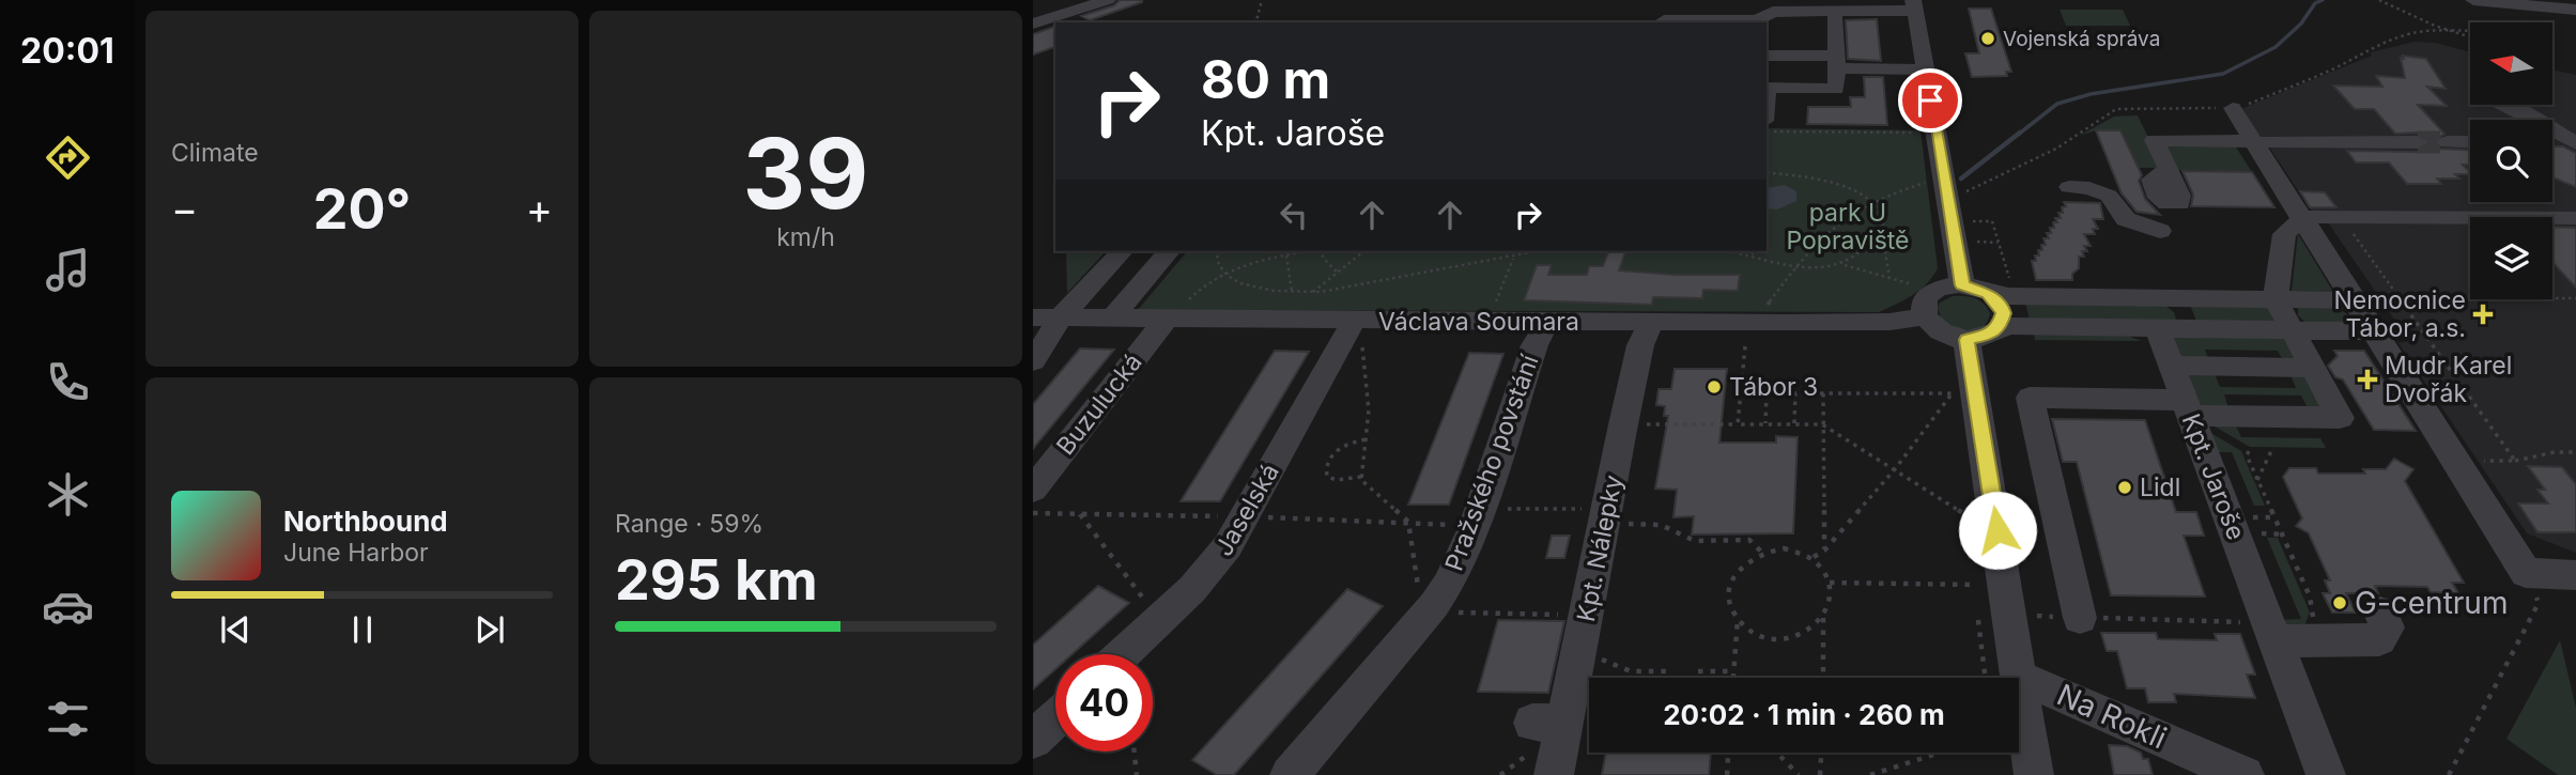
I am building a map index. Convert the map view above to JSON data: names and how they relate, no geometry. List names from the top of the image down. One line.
{"streets":{"street":["Václava Soumara","Buzulucká","Pražského povstání","Kpt. Jaroše","Jaselská","Kpt. Nálepky","Na Rokli"]},"crossings":[["Václava Soumara","Buzulucká"],["Václava Soumara","Pražského povstání"],["Václava Soumara","Jaselská"],["Václava Soumara","Kpt. Nálepky"]],"parks":["park U Popraviště"],"places":{"other":["Vojenská správa","Tábor 3","Lidl","G-centrum"],"health":["Nemocnice Tábor, a.s.","Mudr Karel Dvořák"]},"north":"left","page":{"tabs":"20:01","tile":["Climate",["39","km/h"],["Range · 59%","295 km"]],"turn":["80 m","Kpt. Jaroše"],"heat":["−","20°","+"],"song":["Northbound","June Harbor"],"limit":"40","trip":"20:02 · 1 min · 260 m"}}
